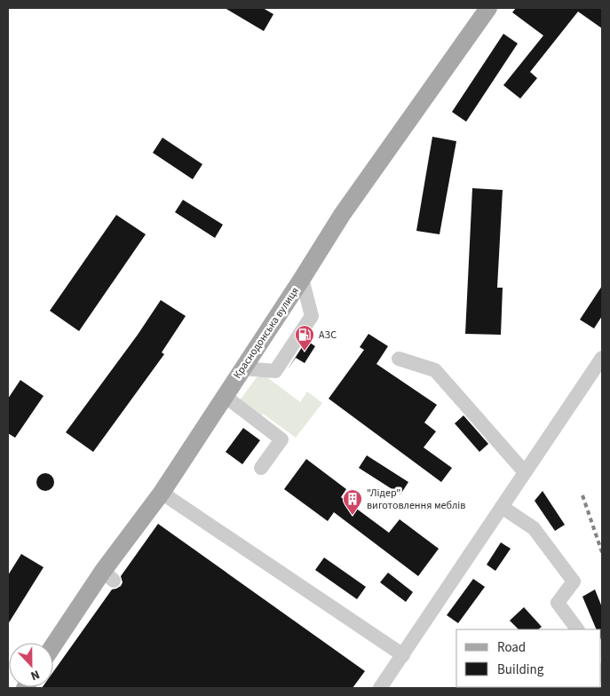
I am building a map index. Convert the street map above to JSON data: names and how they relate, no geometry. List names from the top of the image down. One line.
{"streets":{"main road":["Краснодонська вулиця"]},"places":{"fuel station":["АЗС"],"building":["\"Лідер\" виготовлення меблів"]},"legend":["Road","Building"],"north":"bottom"}
